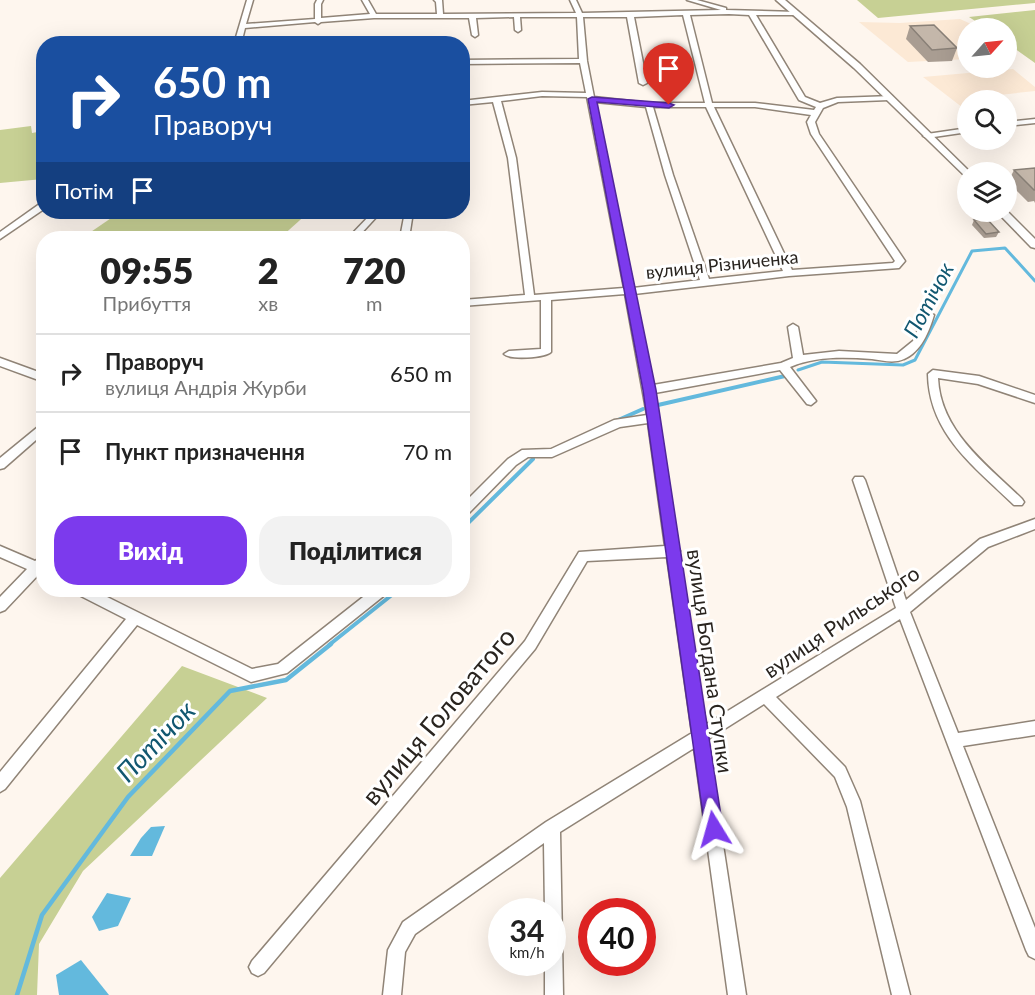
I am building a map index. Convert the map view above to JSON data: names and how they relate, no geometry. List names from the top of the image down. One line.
{"streets":{"street":["вулиця Різниченка","вулиця Рильського","вулиця Богдана Ступки","вулиця Головатого"]},"crossings":[["вулиця Різниченка","вулиця Богдана Ступки"],["вулиця Рильського","вулиця Богдана Ступки"],["вулиця Богдана Ступки","вулиця Головатого"]],"water":["Потічок"],"north":"top right","page":{"turn":["650 m","Праворуч"],"then":"Потім","eta":["09:55","Прибуття","2","хв","720","m"],"list":[{"name":"Праворуч","note":"вулиця Андрія Журби","value":"650 m"},{"name":"Пункт призначення","value":"70 m"}],"buttons":["Вихід","Поділитися"],"speed":"34 km/h","limit":"40"}}
